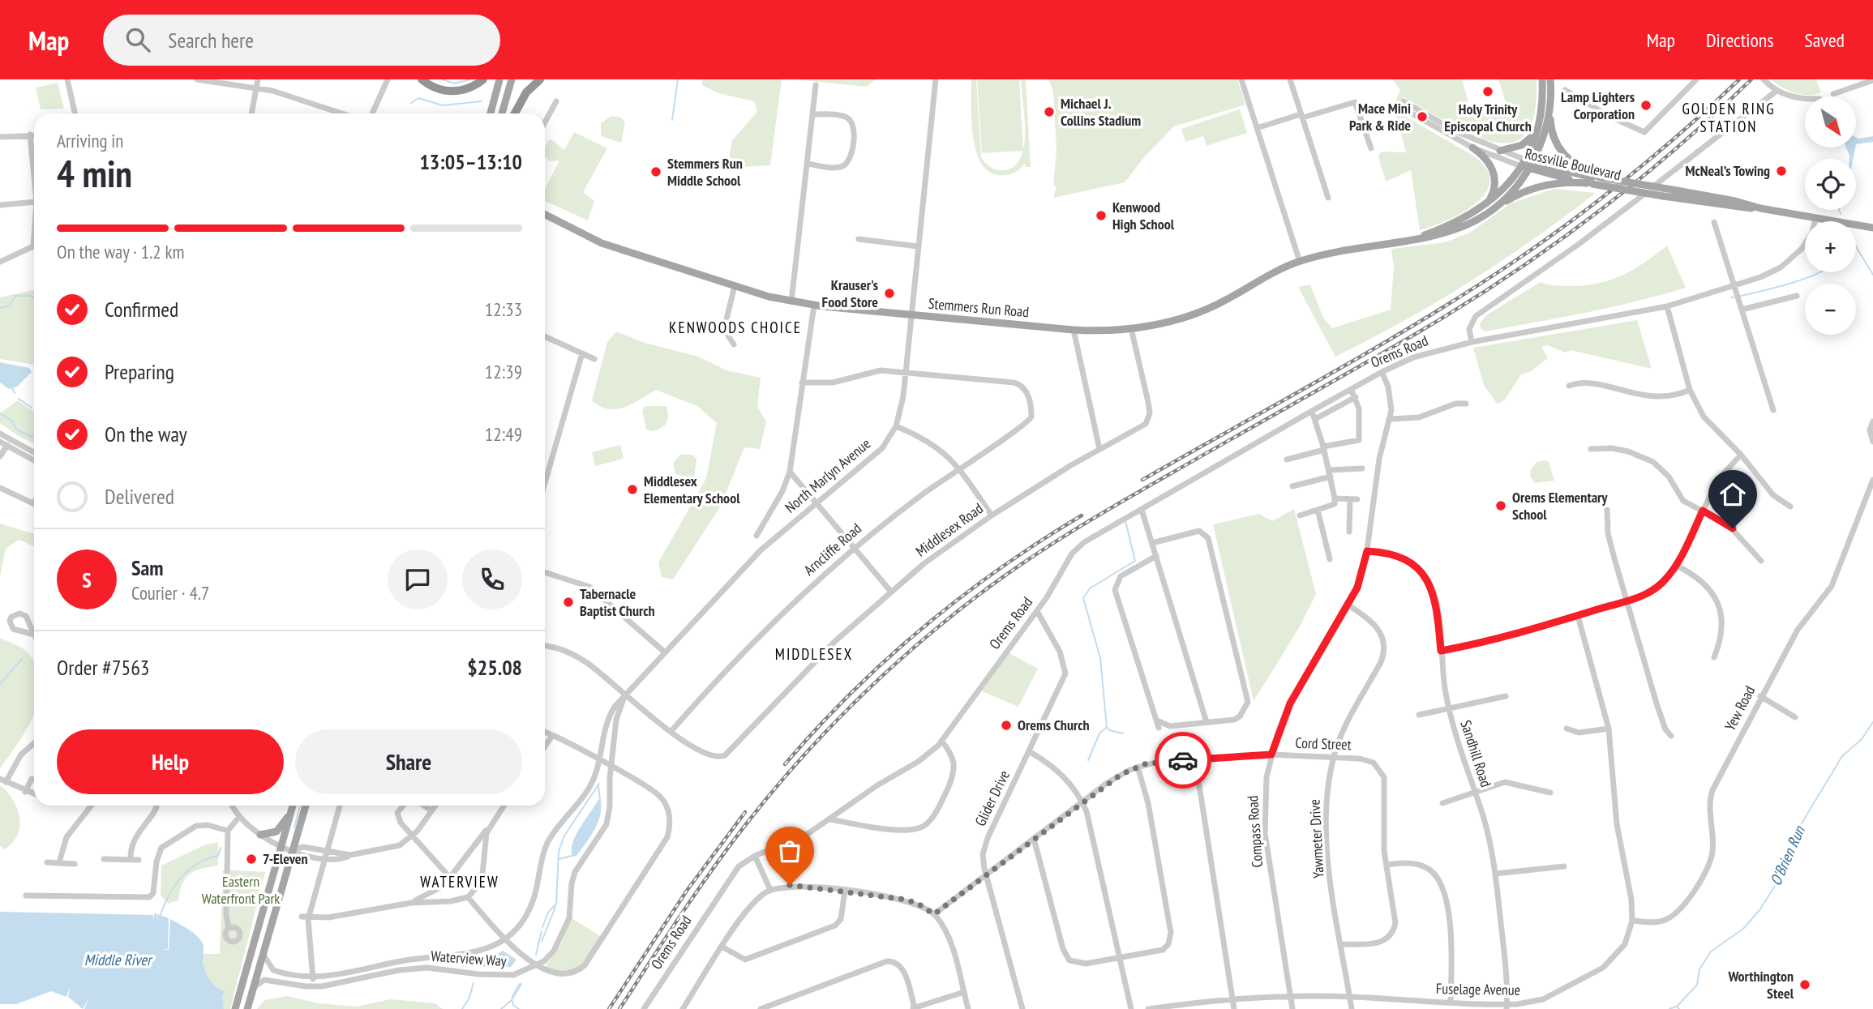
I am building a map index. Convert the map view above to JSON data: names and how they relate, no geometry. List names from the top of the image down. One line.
{"streets":{"main road":["Rossville Boulevard","Stemmers Run Road"],"street":["Orems Road","North Marlyn Avenue","Middlesex Road","Arncliffe Road","Yew Road","Cord Street","Sandhill Road","Glider Drive","Compass Road","Yawmeter Drive","Waterview Way","Fuselage Avenue"]},"crossings":[["Rossville Boulevard","Stemmers Run Road"],["Rossville Boulevard","Orems Road"],["Stemmers Run Road","North Marlyn Avenue"],["Stemmers Run Road","Middlesex Road"],["Orems Road","Glider Drive"],["Orems Road","Compass Road"],["North Marlyn Avenue","Arncliffe Road"],["North Marlyn Avenue","Waterview Way"],["Middlesex Road","Arncliffe Road"],["Yew Road","Fuselage Avenue"],["Cord Street","Glider Drive"],["Cord Street","Compass Road"],["Cord Street","Yawmeter Drive"],["Sandhill Road","Compass Road"],["Sandhill Road","Fuselage Avenue"],["Compass Road","Yawmeter Drive"],["Compass Road","Fuselage Avenue"],["Yawmeter Drive","Fuselage Avenue"]],"districts":["GOLDEN RING STATION","KENWOODS CHOICE","MIDDLESEX","WATERVIEW"],"water":["O'Brien Run","Middle River"],"parks":["Eastern Waterfront Park"],"places":["Holy Trinity Episcopal Church","Lamp Lighters Corporation","Michael J. Collins Stadium","Mace Mini Park & Ride","McNeal’s Towing","Stemmers Run Middle School","Kenwood High School","Krauser's Food Store","Middlesex Elementary School","Orems Elementary School","Tabernacle Baptist Church","Orems Church","7-Eleven","Worthington Steel"],"north":"bottom right","page":{"header":"Map","search":"Search here","nav":["Map","Directions","Saved"],"map_buttons":["+","−"],"heading":["4 min","Arriving in","13:05–13:10"],"panel":["Sam","Courier · 4.7","Order #7563","$25.08"],"bar":"On the way · 1.2 km","list":[["Confirmed","12:33"],["Preparing","12:39"],["On the way","12:49"],"Delivered"],"round":"S","buttons":["Help","Share"]}}
